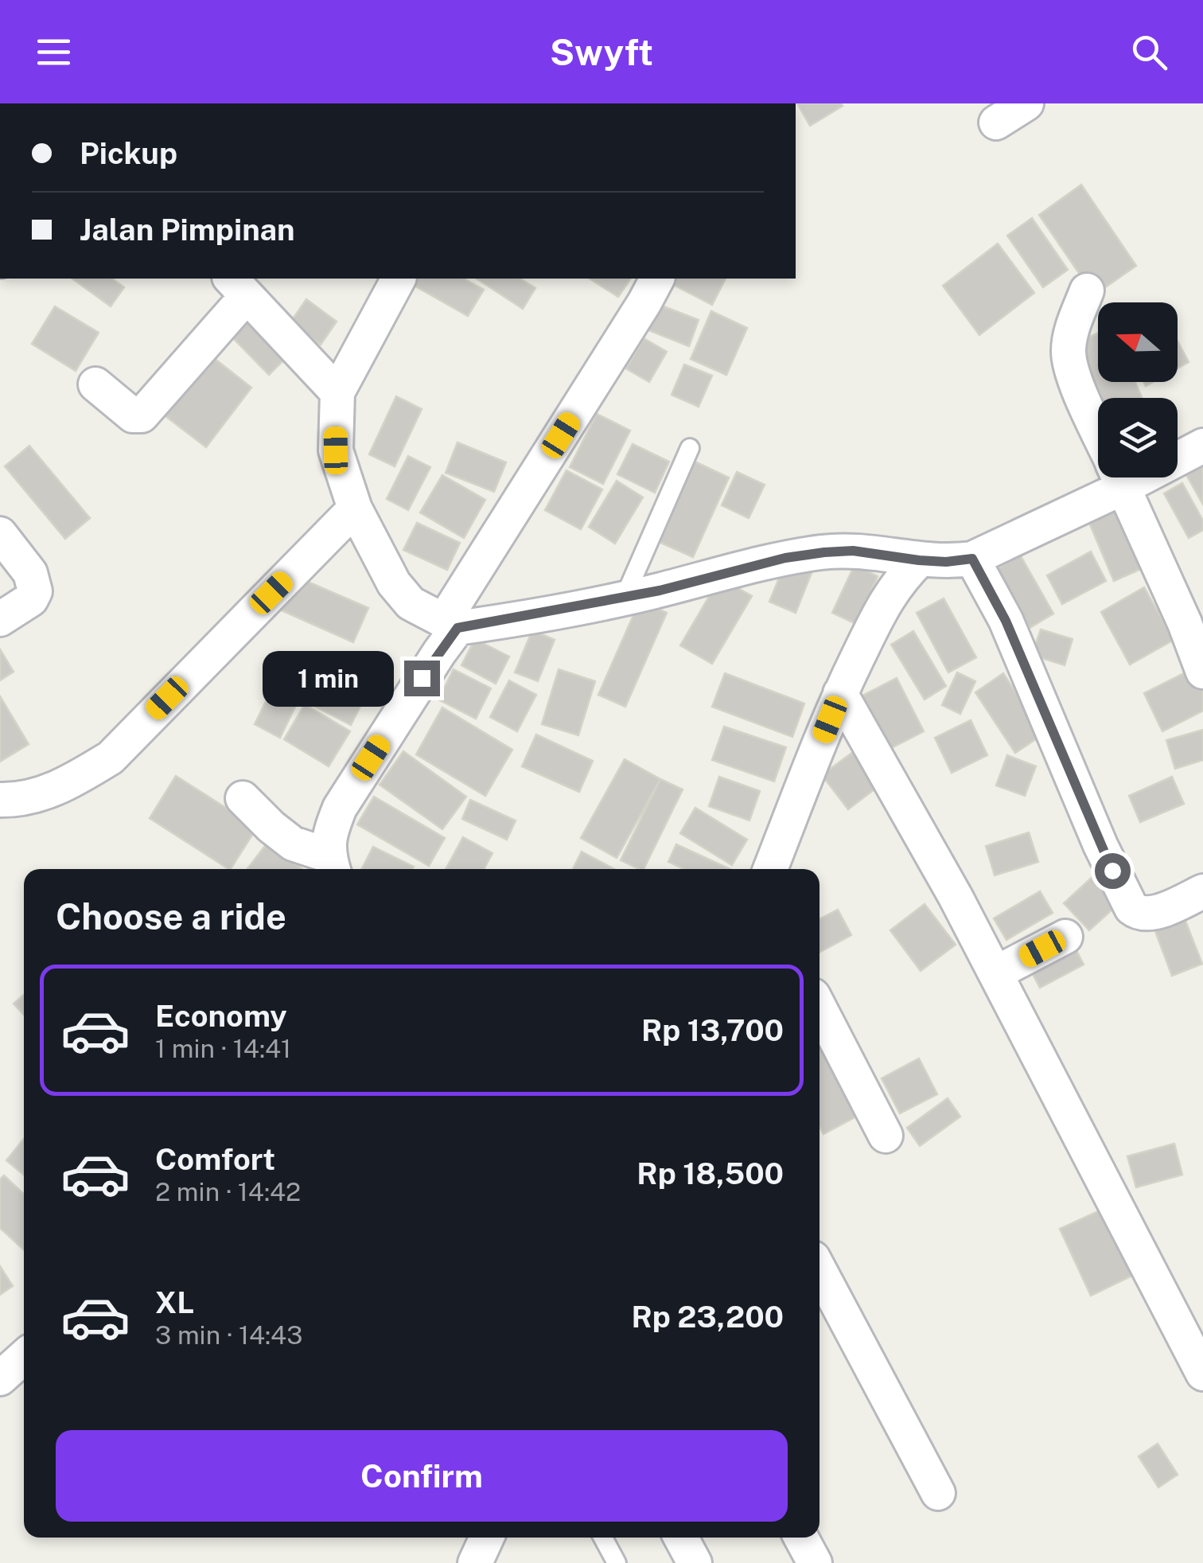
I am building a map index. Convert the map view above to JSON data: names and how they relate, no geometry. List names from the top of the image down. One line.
{"north":"left","page":{"header":"Swyft","banner":["Pickup","Jalan Pimpinan"],"bubble":"1 min","heading":"Choose a ride","list":[{"name":"Economy","note":"1 min · 14:41","value":"Rp 13,700"},{"name":"Comfort","note":"2 min · 14:42","value":"Rp 18,500"},{"name":"XL","note":"3 min · 14:43","value":"Rp 23,200"}],"buttons":"Confirm"}}
